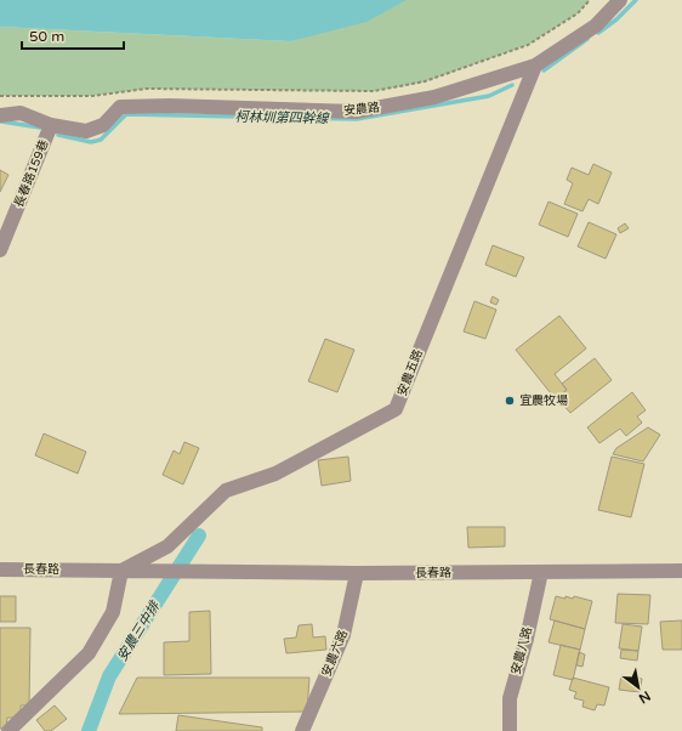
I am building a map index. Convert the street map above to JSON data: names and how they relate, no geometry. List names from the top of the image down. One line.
{"streets":{"street":["安農路","長春路159巷","安農五路","長春路","安農八路","安農六路"]},"crossings":[["安農路","長春路159巷"],["安農路","安農五路"],["安農五路","長春路"],["長春路","安農八路"],["長春路","安農六路"]],"water":["柯林圳第四幹線","安農三中排"],"places":["宜農牧場"],"scale_bar":"50 m","north":"bottom right"}
